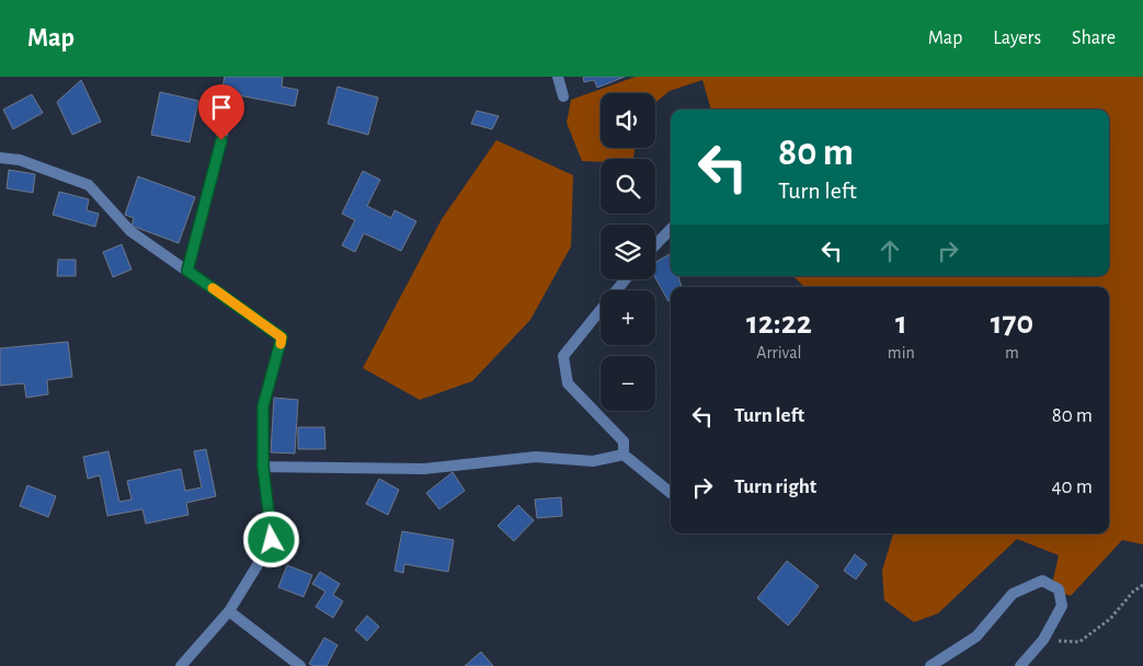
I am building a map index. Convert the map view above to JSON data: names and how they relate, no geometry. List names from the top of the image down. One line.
{"page":{"header":"Map","nav":["Map","Layers","Share"],"map_buttons":["+","−"],"turn":["80 m","Turn left"],"eta":["12:22","Arrival","1","min","170","m"],"list":[{"name":"Turn left","value":"80 m"},{"name":"Turn right","value":"40 m"}]}}
